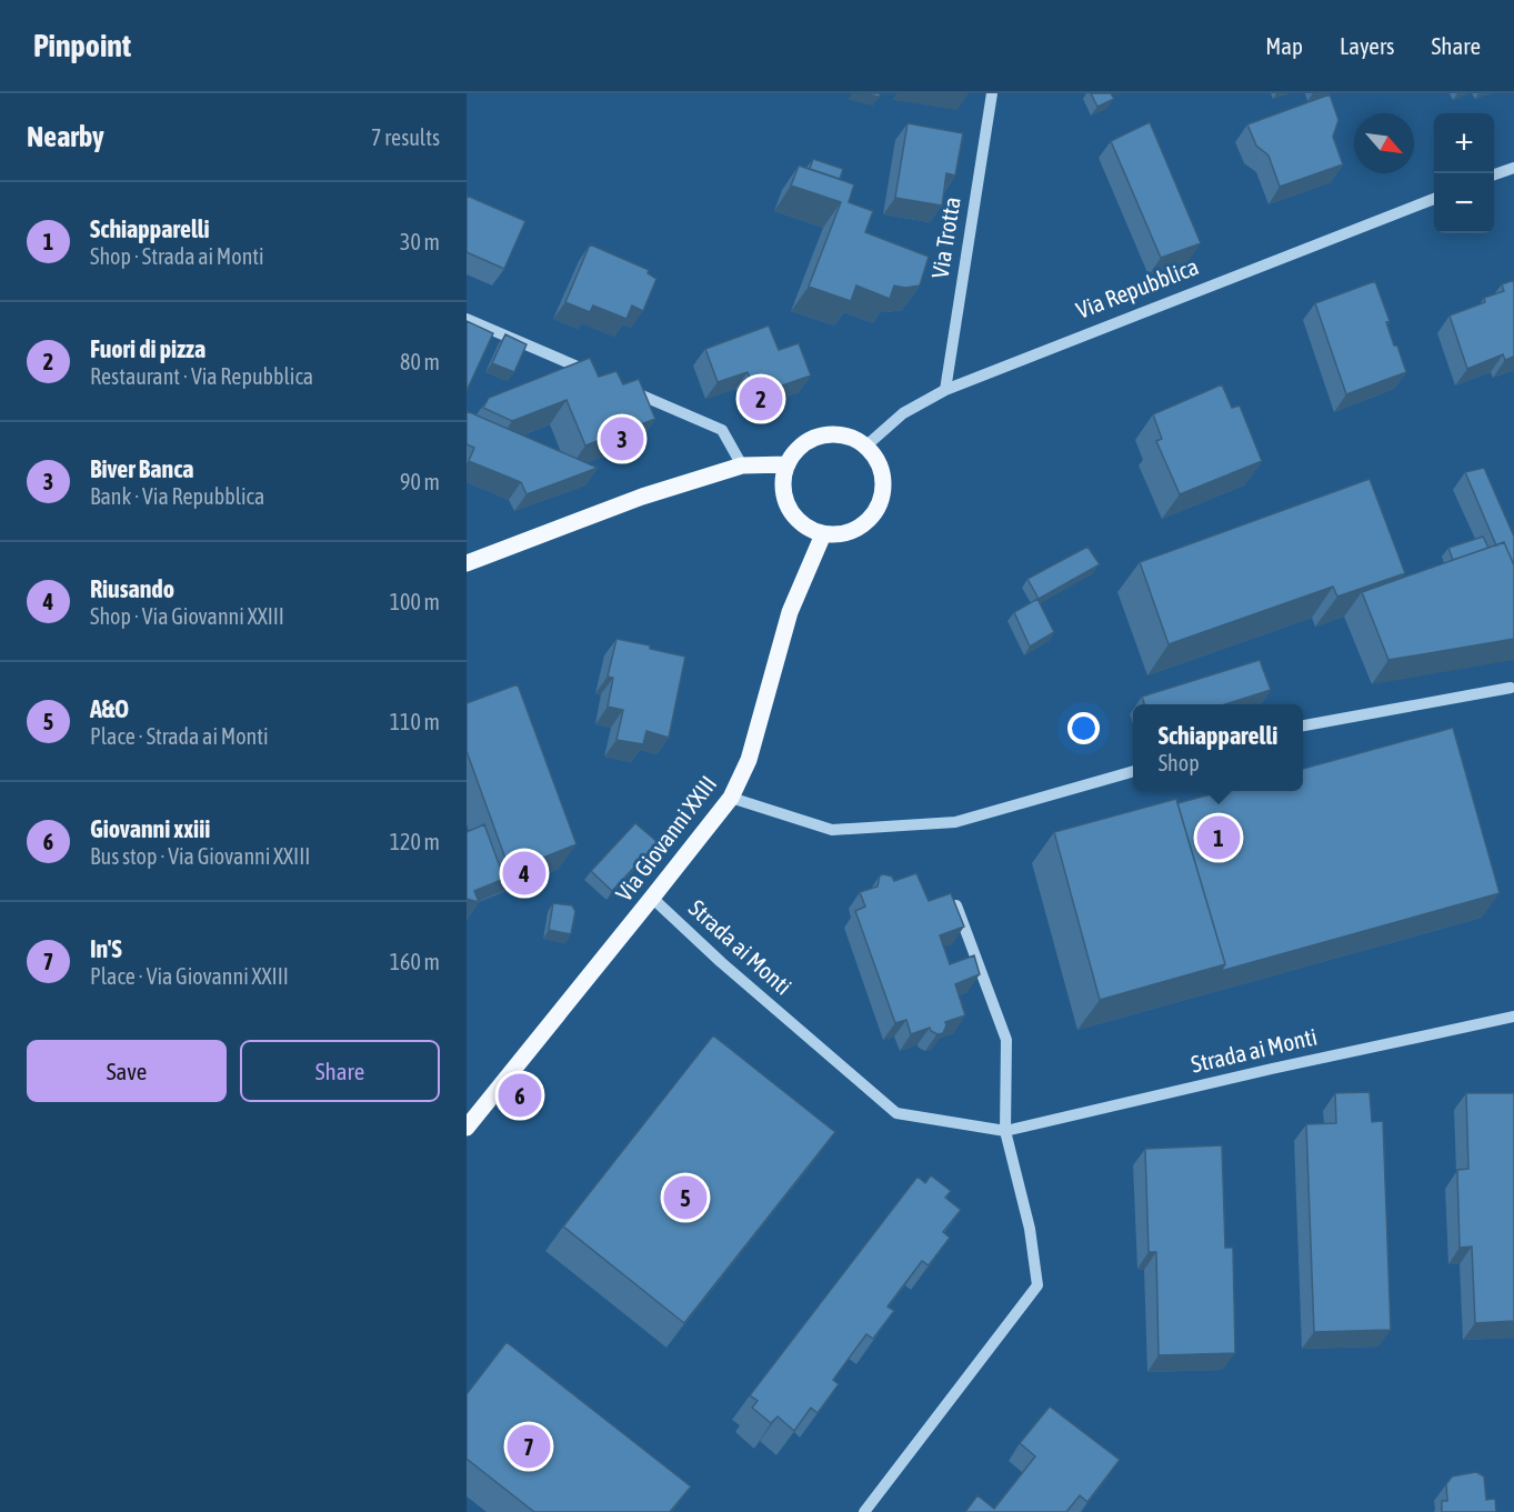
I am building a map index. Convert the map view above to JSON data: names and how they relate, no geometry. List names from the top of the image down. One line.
{"streets":{"main road":["Via Giovanni XXIII"],"street":["Via Trotta","Via Repubblica","Strada ai Monti"]},"crossings":[["Via Trotta","Via Repubblica"],["Via Repubblica","Via Giovanni XXIII"],["Via Giovanni XXIII","Strada ai Monti"]],"north":"bottom right","page":{"header":"Pinpoint","nav":["Map","Layers","Share"],"heading":["Nearby","7 results"],"map_buttons":["+","−"],"list":[{"mark":"1","name":"Schiapparelli","note":"Shop · Strada ai Monti","value":"30 m"},{"mark":"2","name":"Fuori di pizza","note":"Restaurant · Via Repubblica","value":"80 m"},{"mark":"3","name":"Biver Banca","note":"Bank · Via Repubblica","value":"90 m"},{"mark":"4","name":"Riusando","note":"Shop · Via Giovanni XXIII","value":"100 m"},{"mark":"5","name":"A&O","note":"Place · Strada ai Monti","value":"110 m"},{"mark":"6","name":"Giovanni xxiii","note":"Bus stop · Via Giovanni XXIII","value":"120 m"},{"mark":"7","name":"In'S","note":"Place · Via Giovanni XXIII","value":"160 m"}],"pins":["2","3","1","4","6","5","7"],"popup":["Schiapparelli","Shop"],"buttons":["Save","Share"]}}
